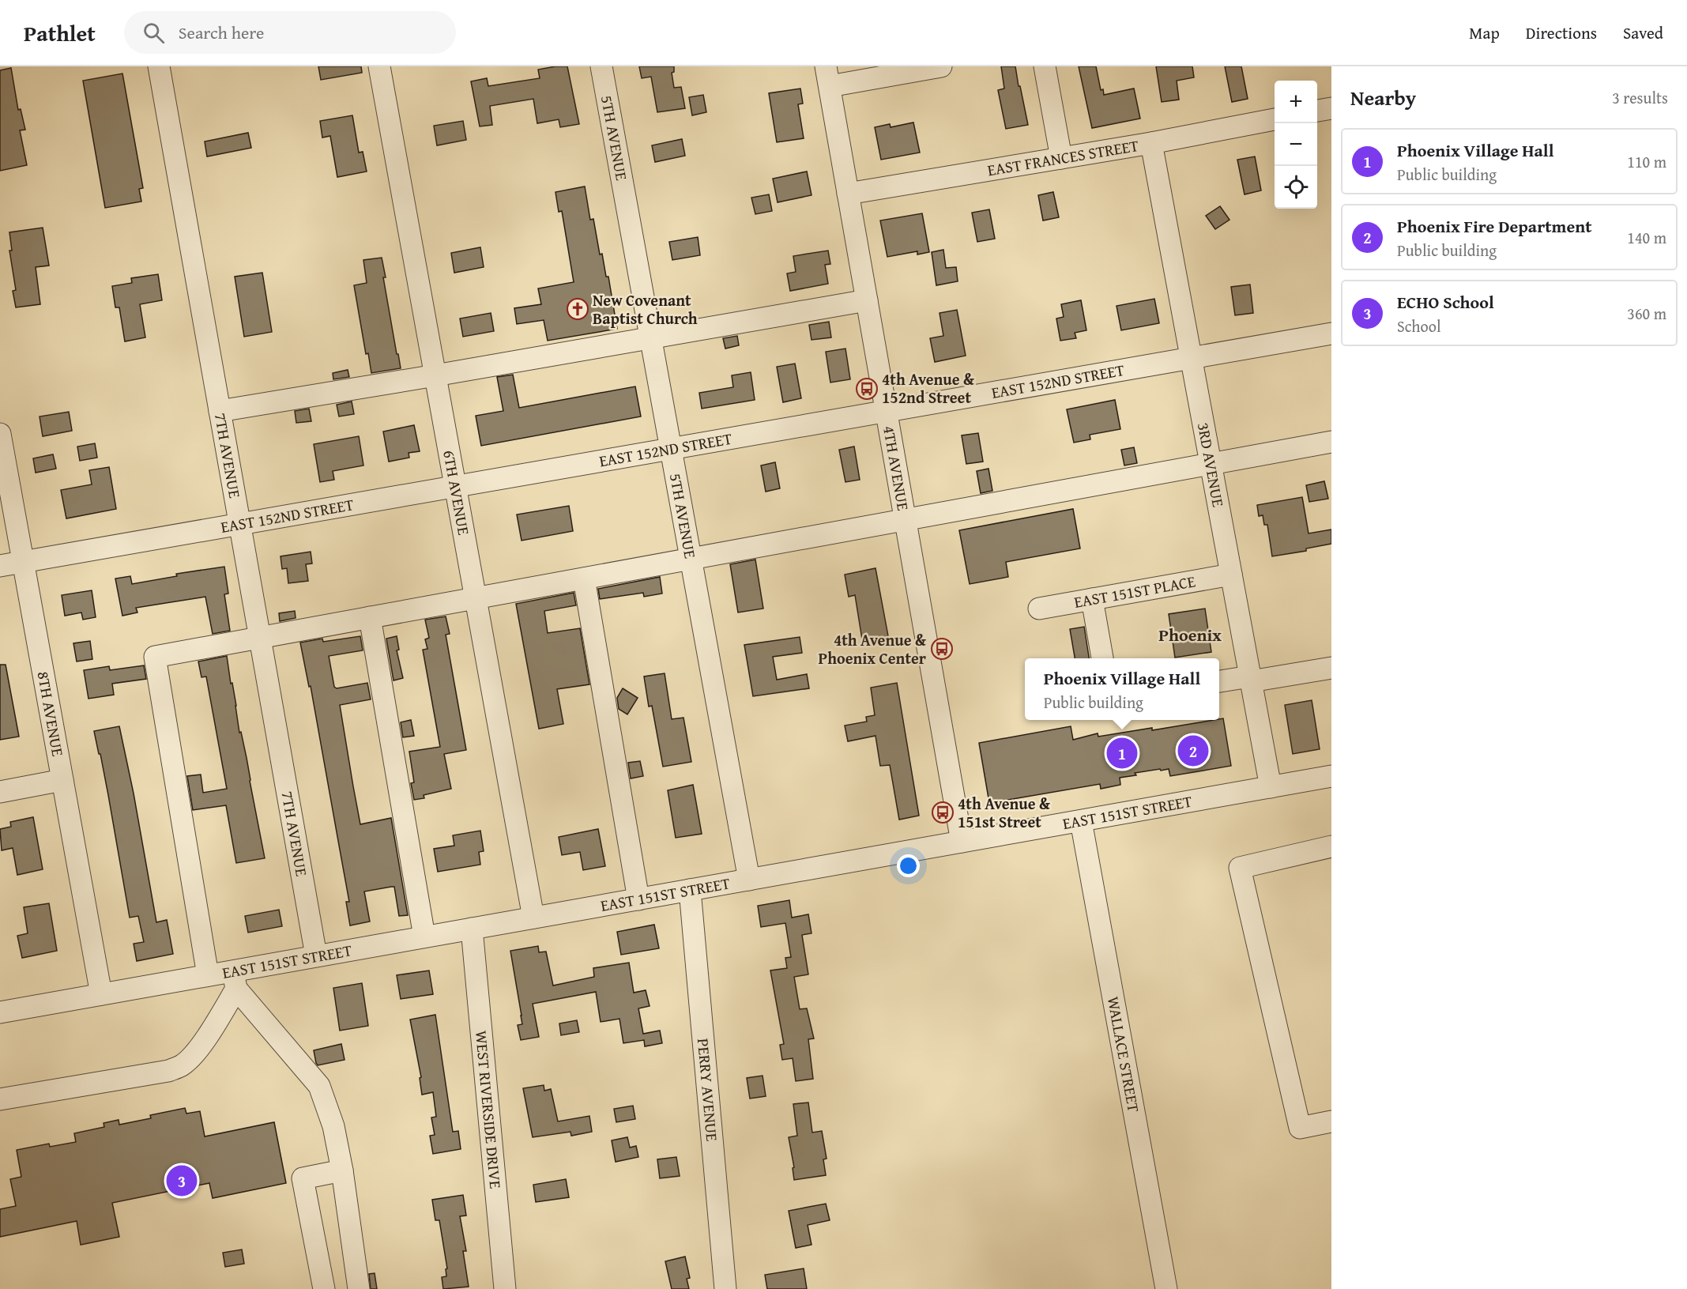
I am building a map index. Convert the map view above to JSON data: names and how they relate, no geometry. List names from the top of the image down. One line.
{"streets":{"street":["5TH AVENUE","EAST FRANCES STREET","EAST 152ND STREET","7TH AVENUE","3RD AVENUE","4TH AVENUE","6TH AVENUE","EAST 151ST PLACE","8TH AVENUE","EAST 151ST STREET","WALLACE STREET","PERRY AVENUE","WEST RIVERSIDE DRIVE"]},"crossings":[["5TH AVENUE","EAST 152ND STREET"],["5TH AVENUE","EAST 151ST STREET"],["EAST FRANCES STREET","3RD AVENUE"],["EAST FRANCES STREET","4TH AVENUE"],["EAST 152ND STREET","7TH AVENUE"],["EAST 152ND STREET","3RD AVENUE"],["EAST 152ND STREET","4TH AVENUE"],["EAST 152ND STREET","6TH AVENUE"],["EAST 152ND STREET","8TH AVENUE"],["7TH AVENUE","EAST 151ST STREET"],["3RD AVENUE","EAST 151ST PLACE"],["3RD AVENUE","EAST 151ST STREET"],["4TH AVENUE","EAST 151ST STREET"],["6TH AVENUE","EAST 151ST STREET"],["8TH AVENUE","EAST 151ST STREET"],["EAST 151ST STREET","WALLACE STREET"],["EAST 151ST STREET","PERRY AVENUE"],["EAST 151ST STREET","WEST RIVERSIDE DRIVE"]],"districts":["Phoenix"],"places":{"church":["New Covenant Baptist Church"],"bus stop":["4th Avenue & 152nd Street","4th Avenue & Phoenix Center","4th Avenue & 151st Street"]},"page":{"header":"Pathlet","search":"Search here","nav":["Map","Directions","Saved"],"heading":["Nearby","3 results"],"map_buttons":["+","−"],"list":[{"mark":"1","name":"Phoenix Village Hall","note":"Public building","value":"110 m"},{"mark":"2","name":"Phoenix Fire Department","note":"Public building","value":"140 m"},{"mark":"3","name":"ECHO School","note":"School","value":"360 m"}],"popup":["Phoenix Village Hall","Public building"],"pins":["2","1","3"]}}
